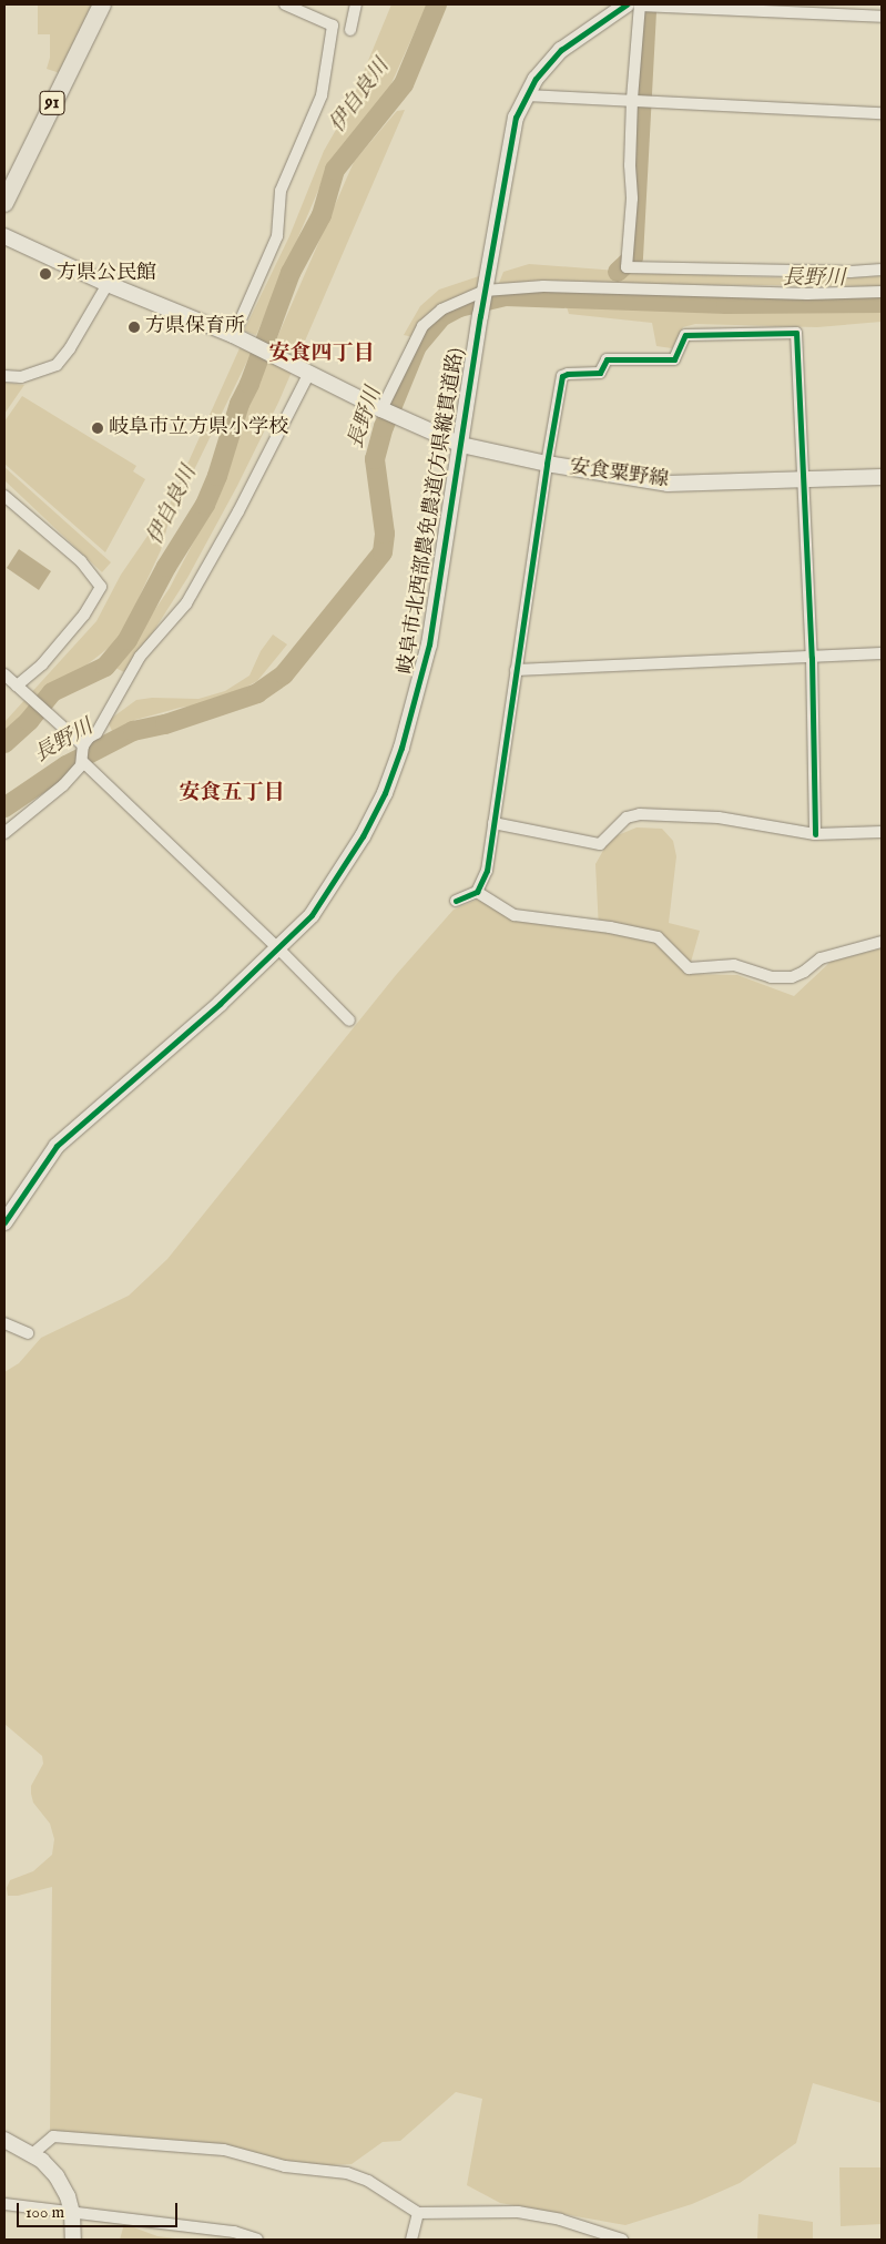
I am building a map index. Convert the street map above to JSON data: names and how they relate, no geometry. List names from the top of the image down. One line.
{"streets":{"main road":["91"],"street":["安食粟野線","岐阜市北西部農免農道(方県縦貫道路)"]},"crossings":[["安食粟野線","岐阜市北西部農免農道(方県縦貫道路)"]],"districts":["安食四丁目","安食五丁目"],"water":["伊自良川","長野川"],"places":["方県公民館","方県保育所","岐阜市立方県小学校"],"scale_bar":"100 m"}
